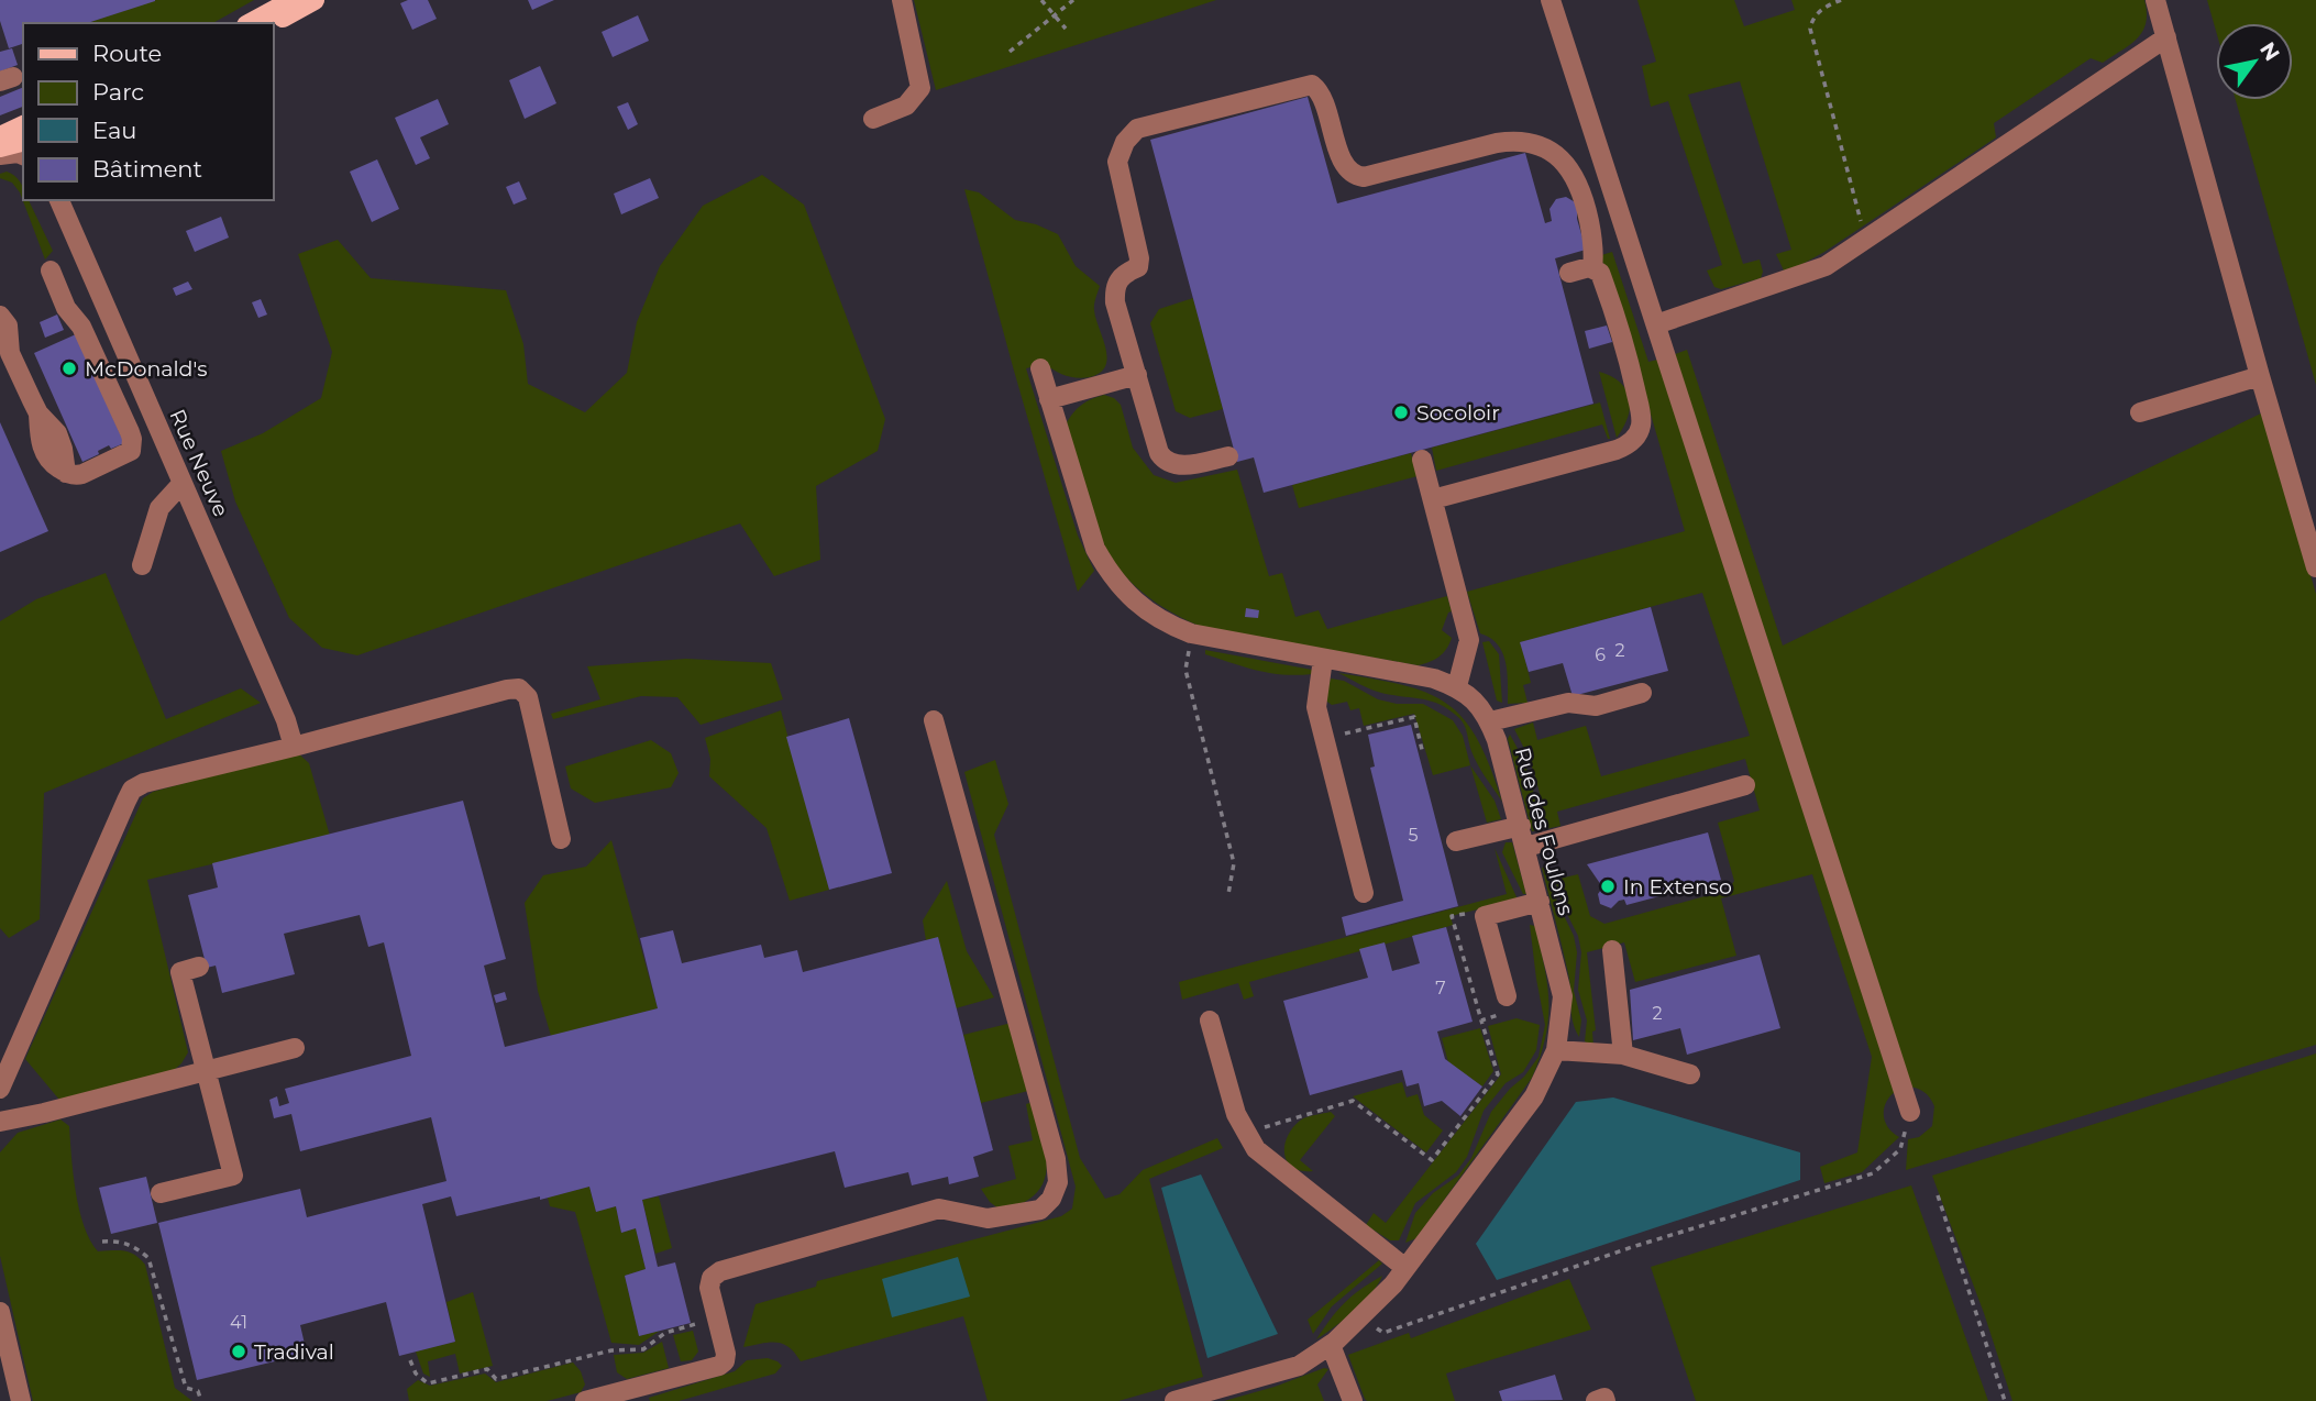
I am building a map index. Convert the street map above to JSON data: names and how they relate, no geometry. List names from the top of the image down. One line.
{"streets":{"street":["Rue Neuve","Rue des Foulons"]},"places":["McDonald's","Socoloir","In Extenso","Tradival"],"house_numbers":["2","6","5","7","2","41"],"legend":["Route","Parc","Eau","Bâtiment"],"north":"top right"}
